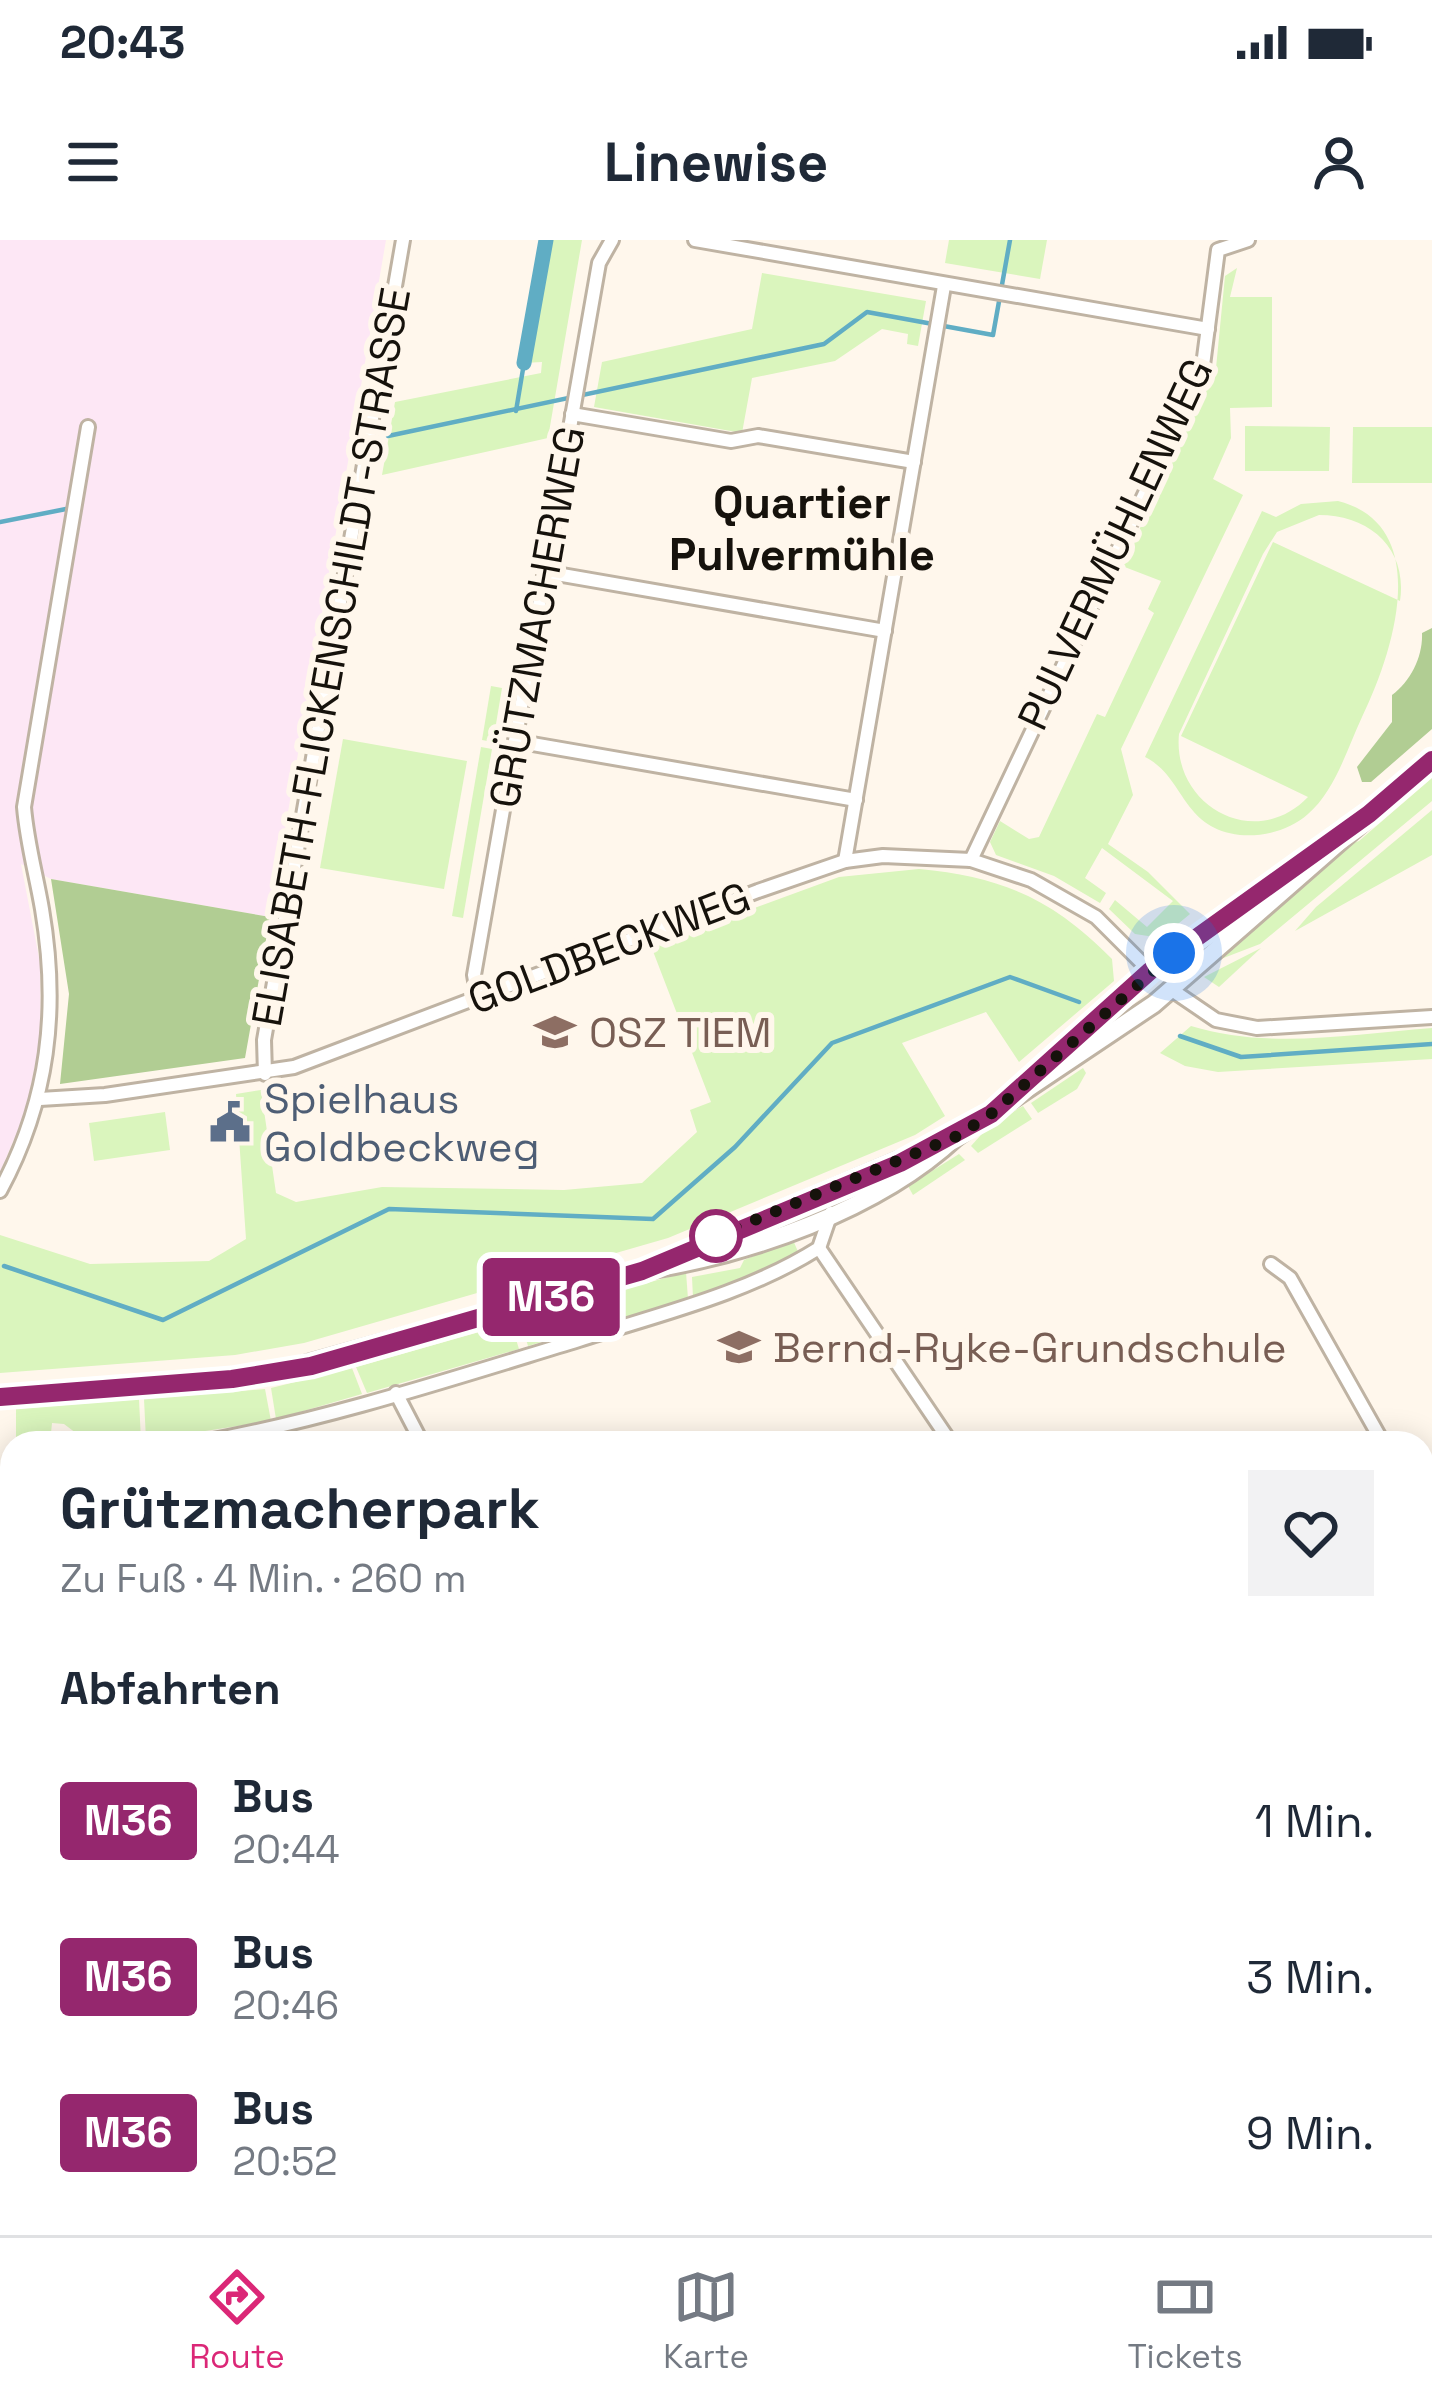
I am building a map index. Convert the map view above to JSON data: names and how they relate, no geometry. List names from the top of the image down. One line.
{"streets":{"street":["PULVERMÜHLENWEG","GRÜTZMACHERWEG","ELISABETH-FLICKENSCHILDT-STRASSE","GOLDBECKWEG"]},"crossings":[["PULVERMÜHLENWEG","GOLDBECKWEG"],["GRÜTZMACHERWEG","GOLDBECKWEG"],["ELISABETH-FLICKENSCHILDT-STRASSE","GOLDBECKWEG"]],"districts":["Quartier Pulvermühle"],"places":{"school or university":["OSZ TIEM","Bernd-Ryke-Grundschule"],"public building":["Spielhaus Goldbeckweg"]},"lines":["bus line M36"],"page":{"status":"20:43","header":"Linewise","on_map":"M36","heading":[["Grützmacherpark","Zu Fuß · 4 Min. · 260 m"],"Abfahrten"],"list":[{"mark":"M36","name":"Bus","note":"20:44","value":"1 Min."},{"mark":"M36","name":"Bus","note":"20:46","value":"3 Min."},{"mark":"M36","name":"Bus","note":"20:52","value":"9 Min."}],"tabs":["Route","Karte","Tickets"]}}
